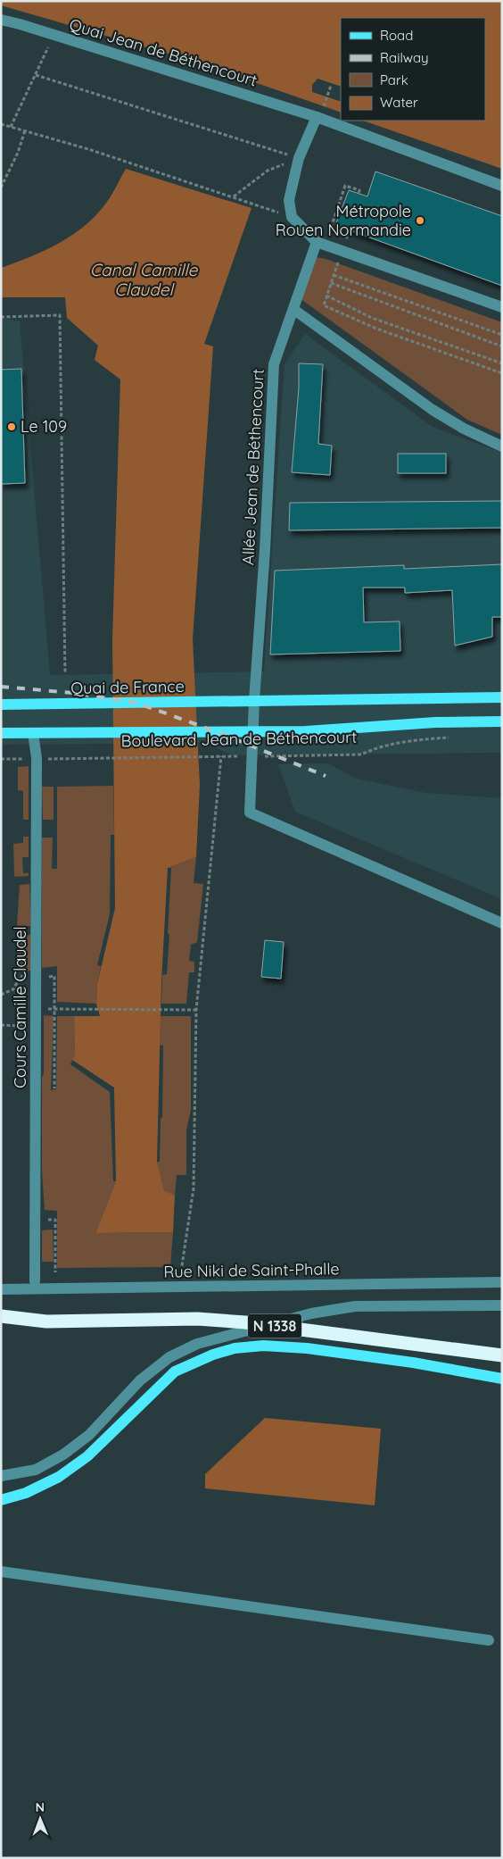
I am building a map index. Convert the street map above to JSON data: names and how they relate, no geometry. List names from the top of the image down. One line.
{"streets":{"highway":["N 1338"],"main road":["Quai de France","Boulevard Jean de Béthencourt"],"street":["Quai Jean de Béthencourt","Allée Jean de Béthencourt","Cours Camille Claudel","Rue Niki de Saint-Phalle"]},"crossings":[["Allée Jean de Béthencourt","Quai de France"],["Boulevard Jean de Béthencourt","Cours Camille Claudel"]],"water":["Canal Camille Claudel"],"places":["Métropole Rouen Normandie","Le 109"],"legend":["Road","Railway","Park","Water"],"north":"top"}
